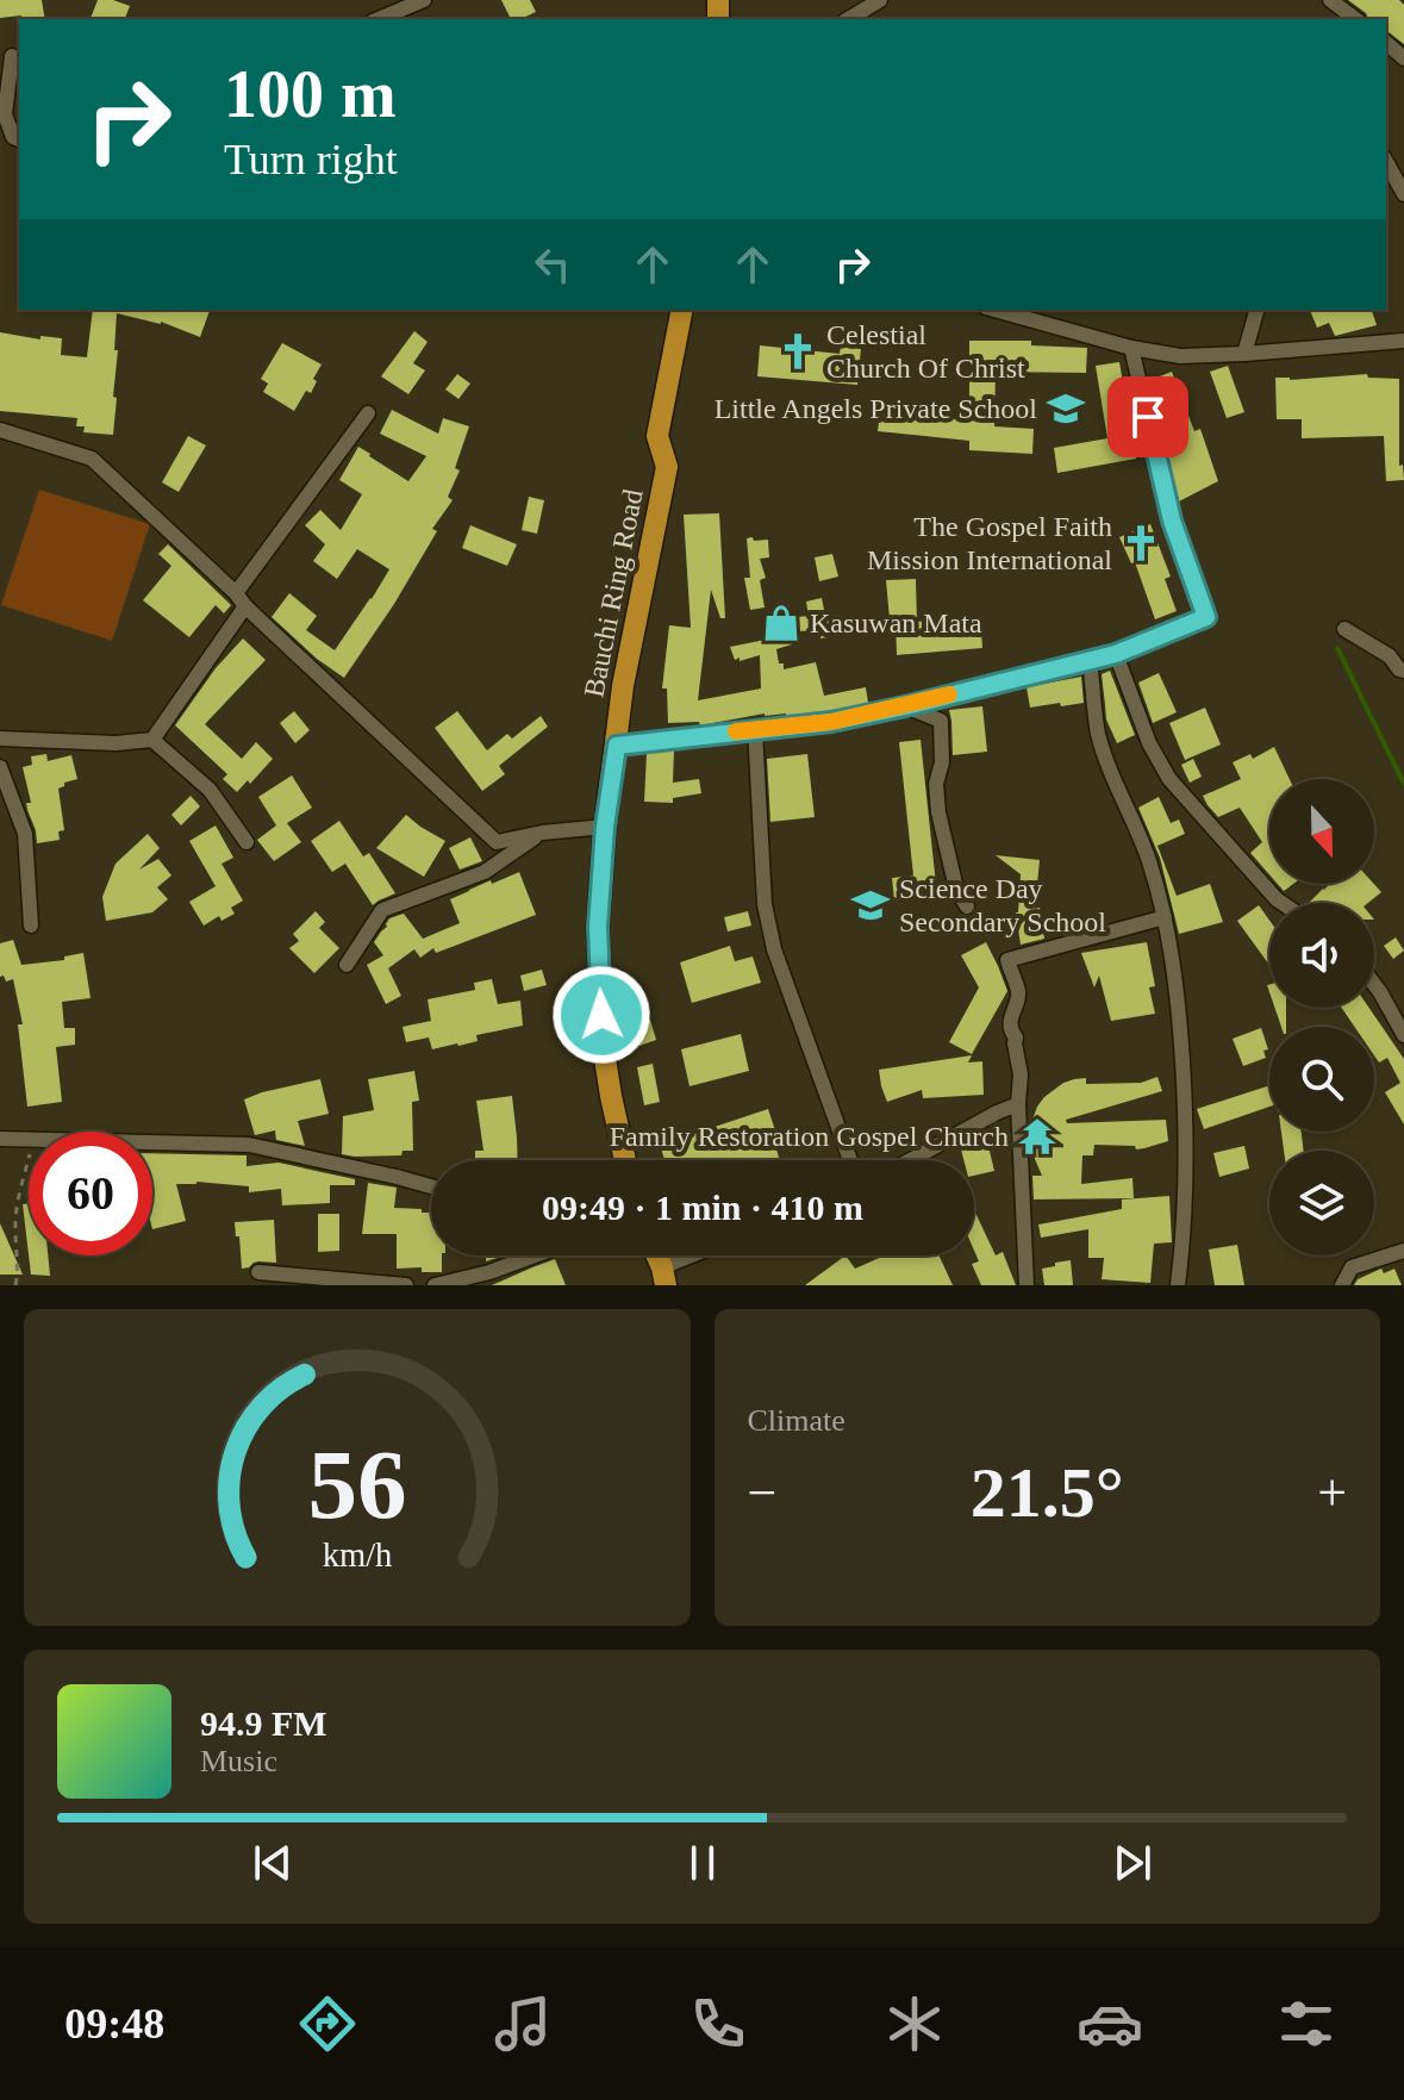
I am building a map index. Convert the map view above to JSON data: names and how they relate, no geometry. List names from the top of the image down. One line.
{"streets":{"main road":["Bauchi Ring Road"]},"places":{"church":["Celestial Church Of Christ","The Gospel Faith Mission International"],"school or university":["Little Angels Private School","Science Day Secondary School"],"shop":["Kasuwan Mata"],"temple":["Family Restoration Gospel Church"]},"north":"bottom","page":{"turn":["100 m","Turn right"],"limit":"60","trip":"09:49 · 1 min · 410 m","tile":"Climate","heat":["−","21.5°","+"],"song":["94.9 FM","Music"],"tabs":"09:48","gauge":["56","km/h"]}}
